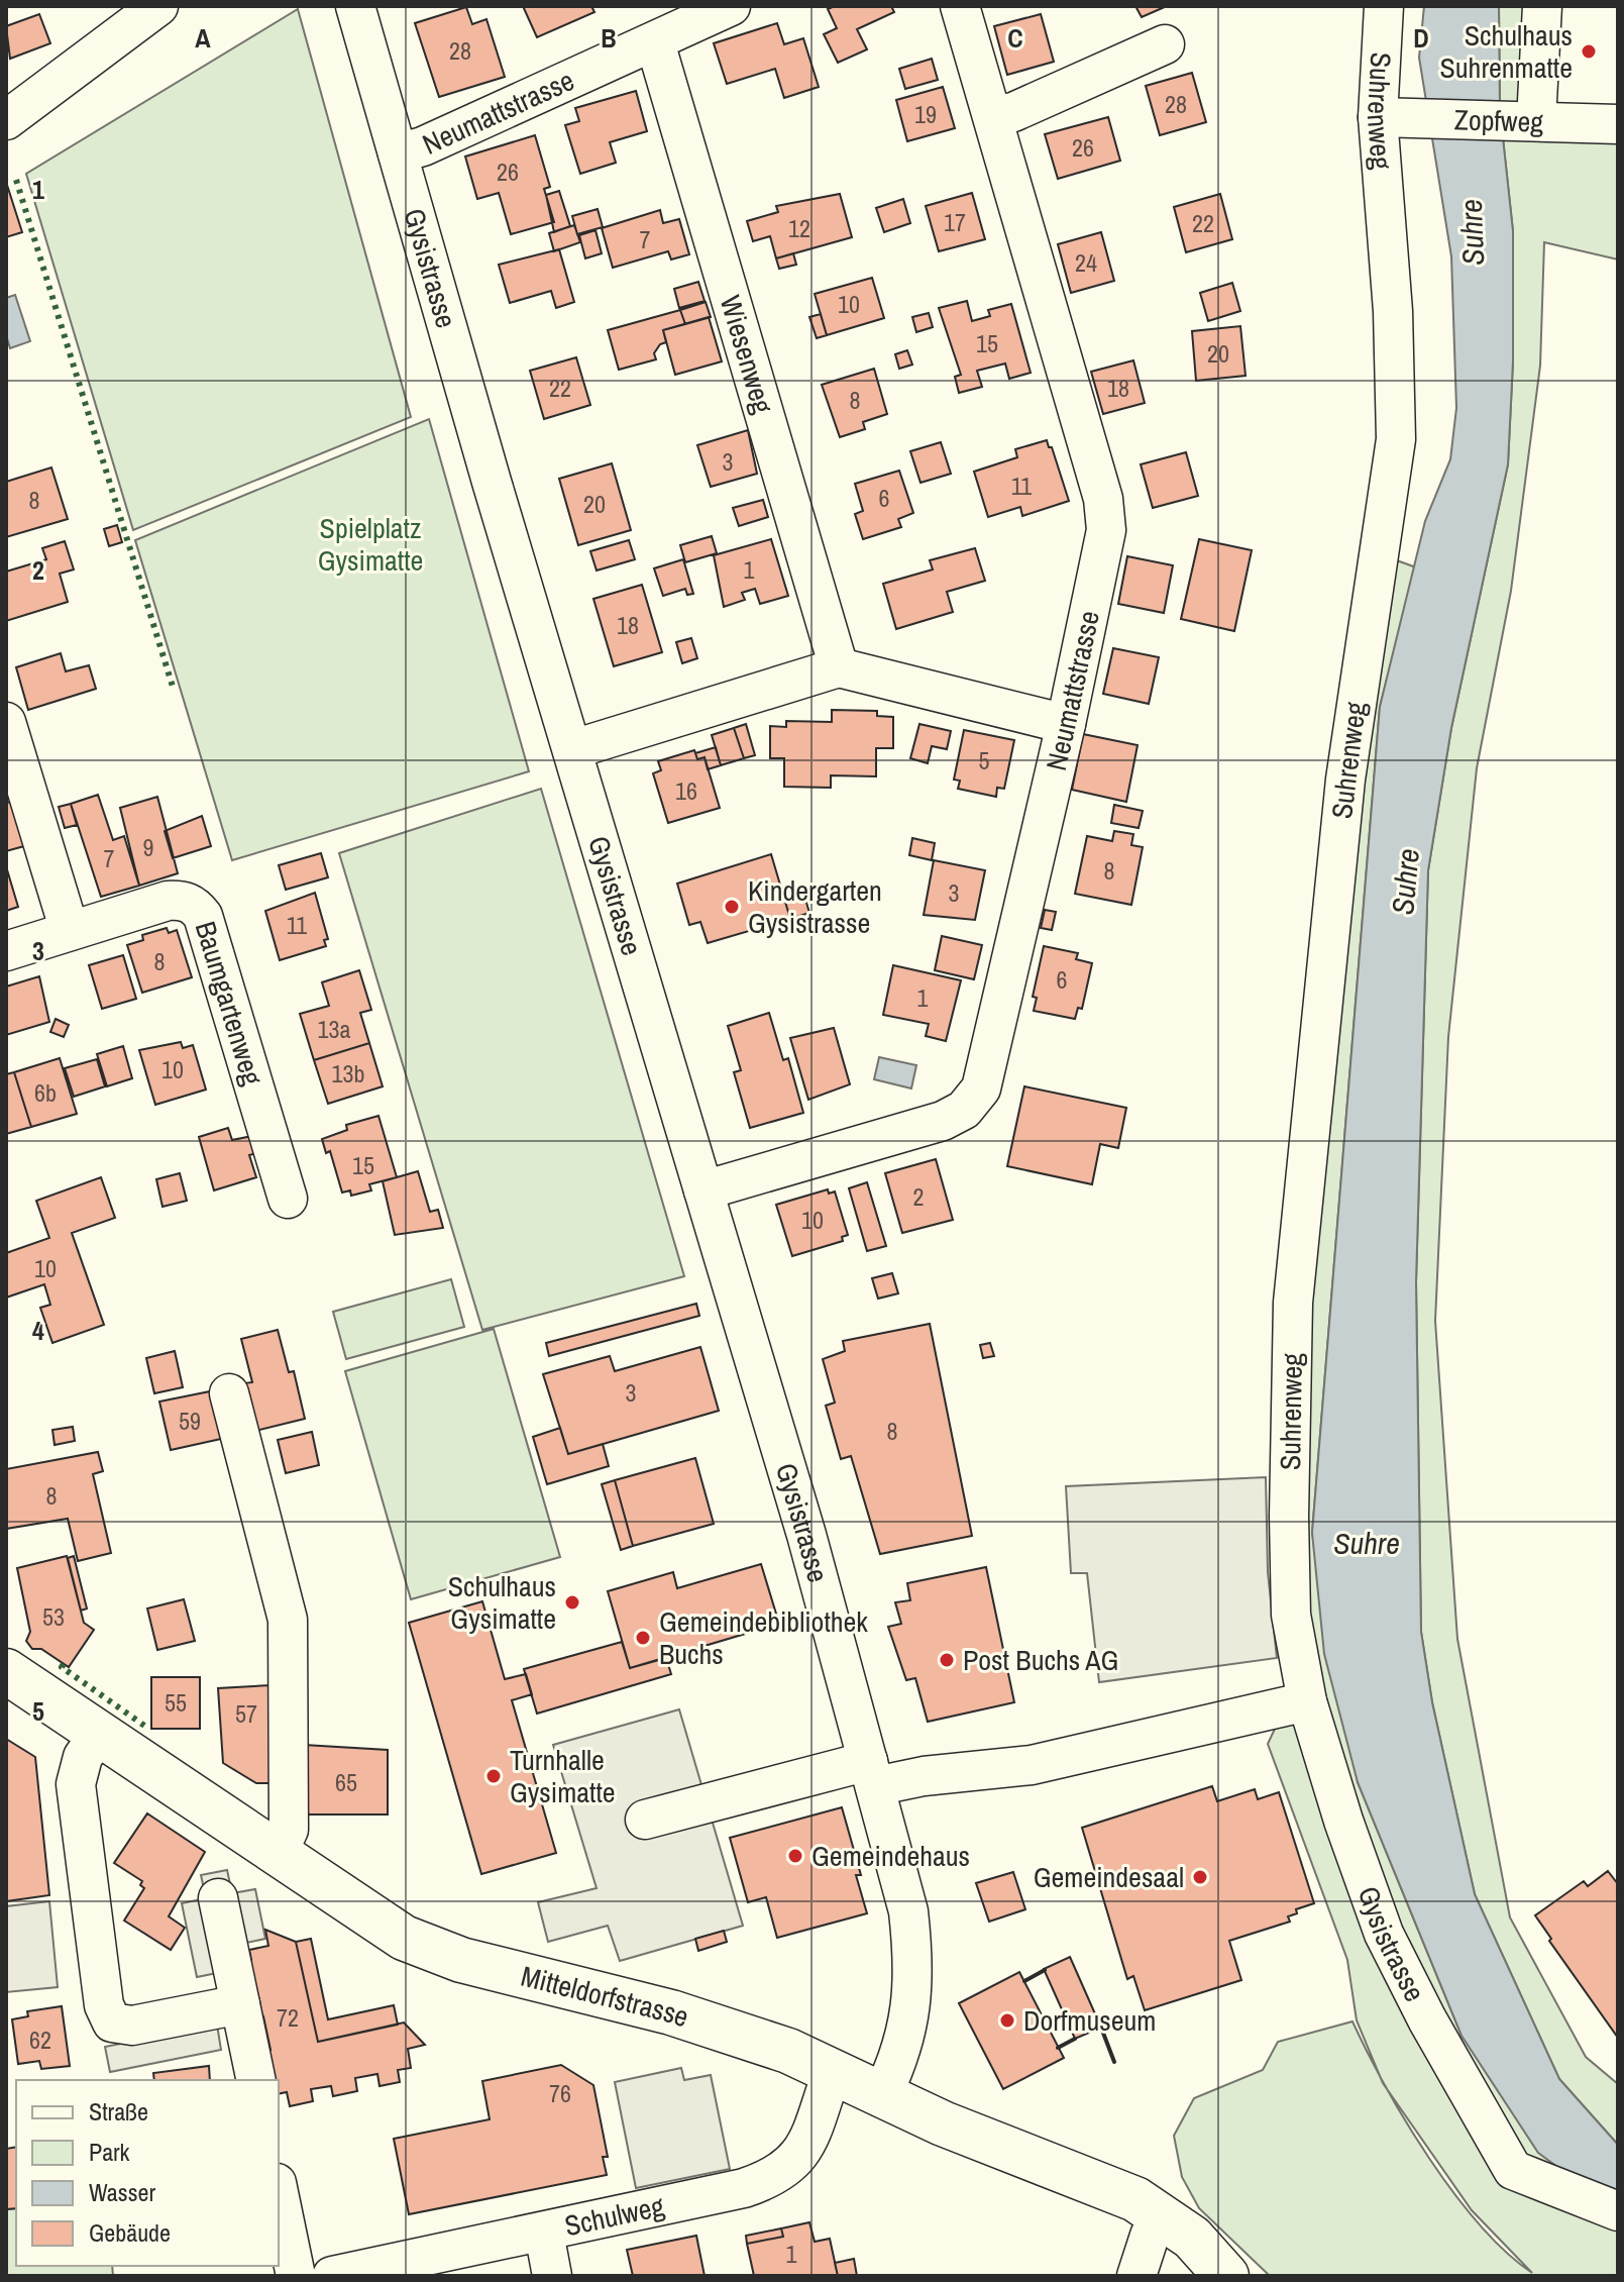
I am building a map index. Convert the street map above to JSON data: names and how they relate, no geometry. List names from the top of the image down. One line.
{"streets":{"main road":["Mitteldorfstrasse"],"street":["Suhrenweg","Neumattstrasse","Zopfweg","Gysistrasse","Wiesenweg","Baumgartenweg","Schulweg"]},"crossings":[["Suhrenweg","Zopfweg"],["Suhrenweg","Gysistrasse"],["Neumattstrasse","Gysistrasse"],["Neumattstrasse","Wiesenweg"],["Gysistrasse","Mitteldorfstrasse"],["Mitteldorfstrasse","Schulweg"]],"water":["Suhre"],"parks":["Spielplatz Gysimatte"],"places":["Schulhaus Suhrenmatte","Kindergarten Gysistrasse","Schulhaus Gysimatte","Gemeindebibliothek Buchs","Post Buchs AG","Turnhalle Gysimatte","Gemeindehaus","Gemeindesaal","Dorfmuseum"],"house_numbers":["28","28","19","26","26","17","22","12","7","24","10","15","20","22","18","8","3","11","6","8","20","1","18","5","16","9","7","8","3","11","8","6","1","13a","10","13b","6b","15","2","10","10","3","59","8","8","53","55","57","65","72","62","76","1"],"legend":["Straße","Park","Wasser","Gebäude"],"grid":{"columns":["A","B","C","D"],"rows":["1","2","3","4","5"]}}
